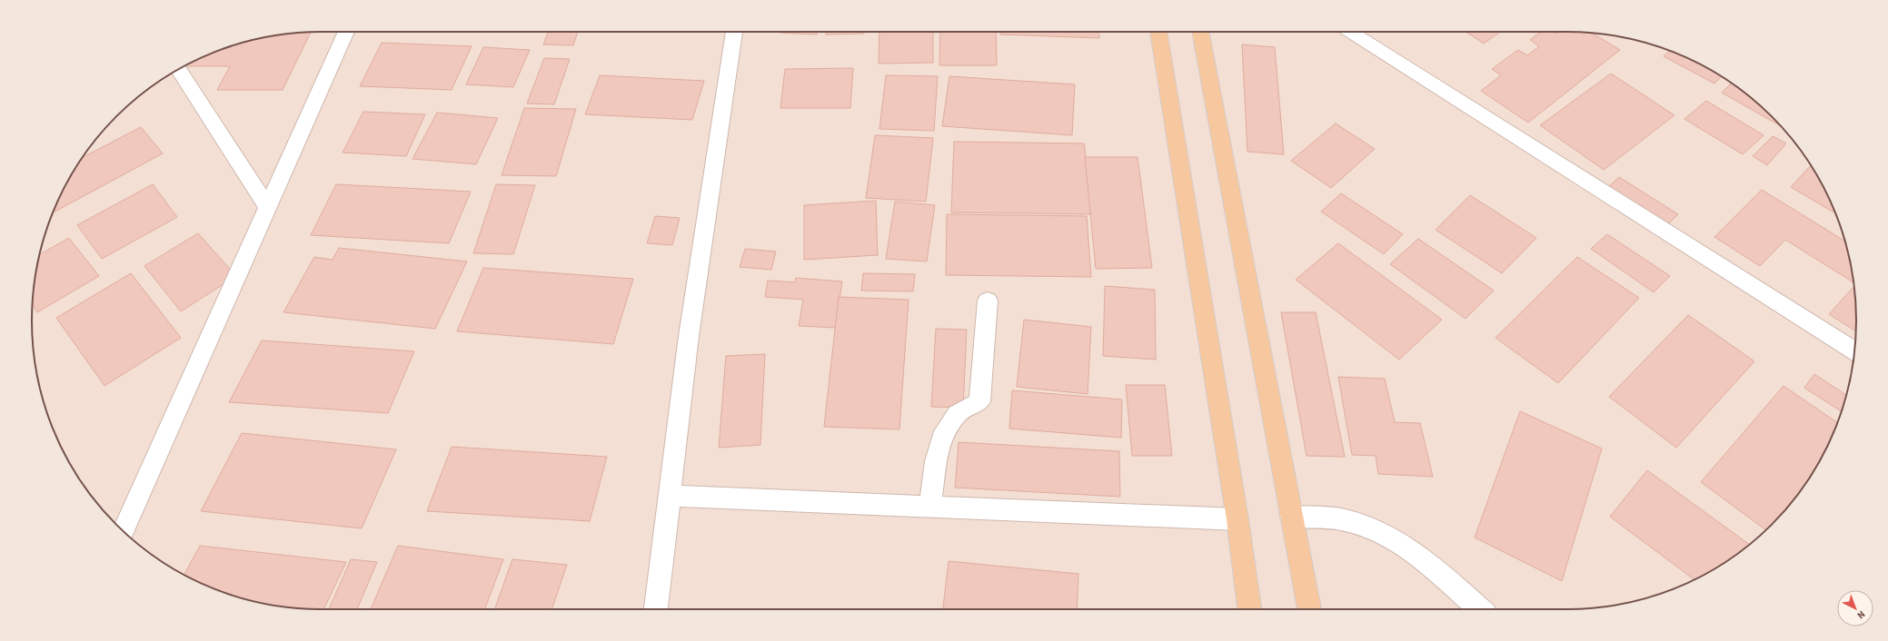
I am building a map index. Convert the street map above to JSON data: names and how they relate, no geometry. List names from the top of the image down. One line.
{"north":"bottom right"}
